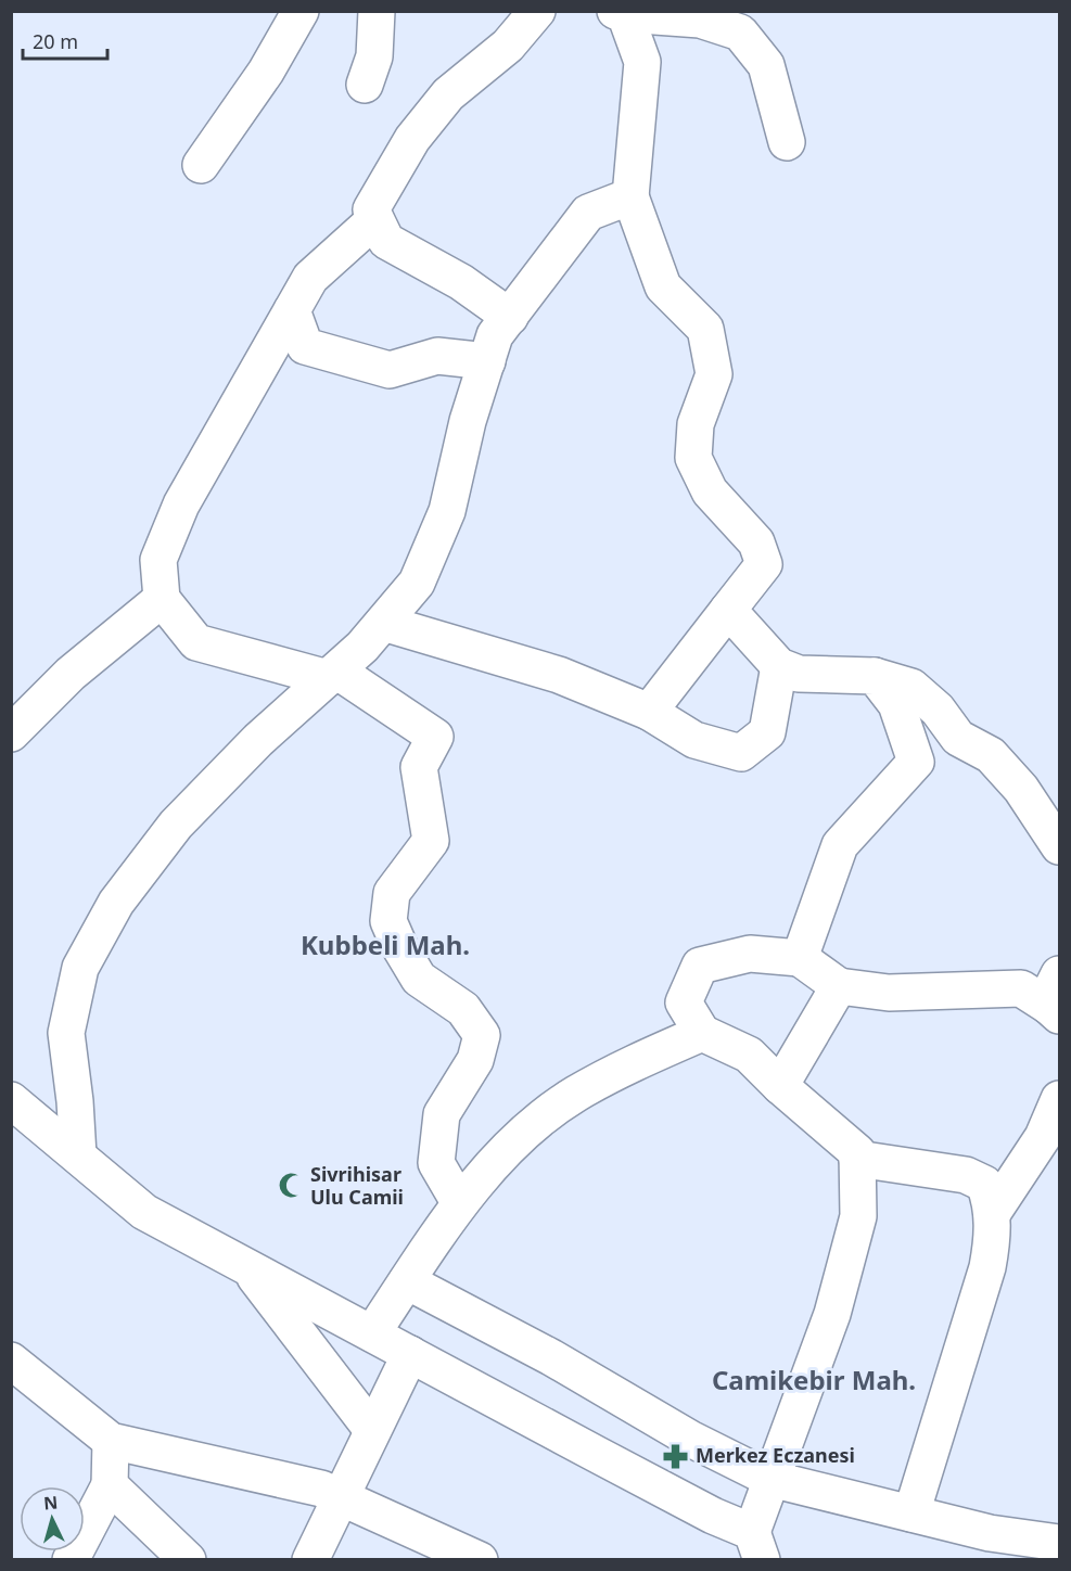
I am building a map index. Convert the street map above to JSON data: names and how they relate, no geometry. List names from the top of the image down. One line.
{"districts":["Kubbeli Mah.","Camikebir Mah."],"places":{"mosque":["Sivrihisar Ulu Camii"],"pharmacy":["Merkez Eczanesi"]},"scale_bar":"20 m","north":"top"}
